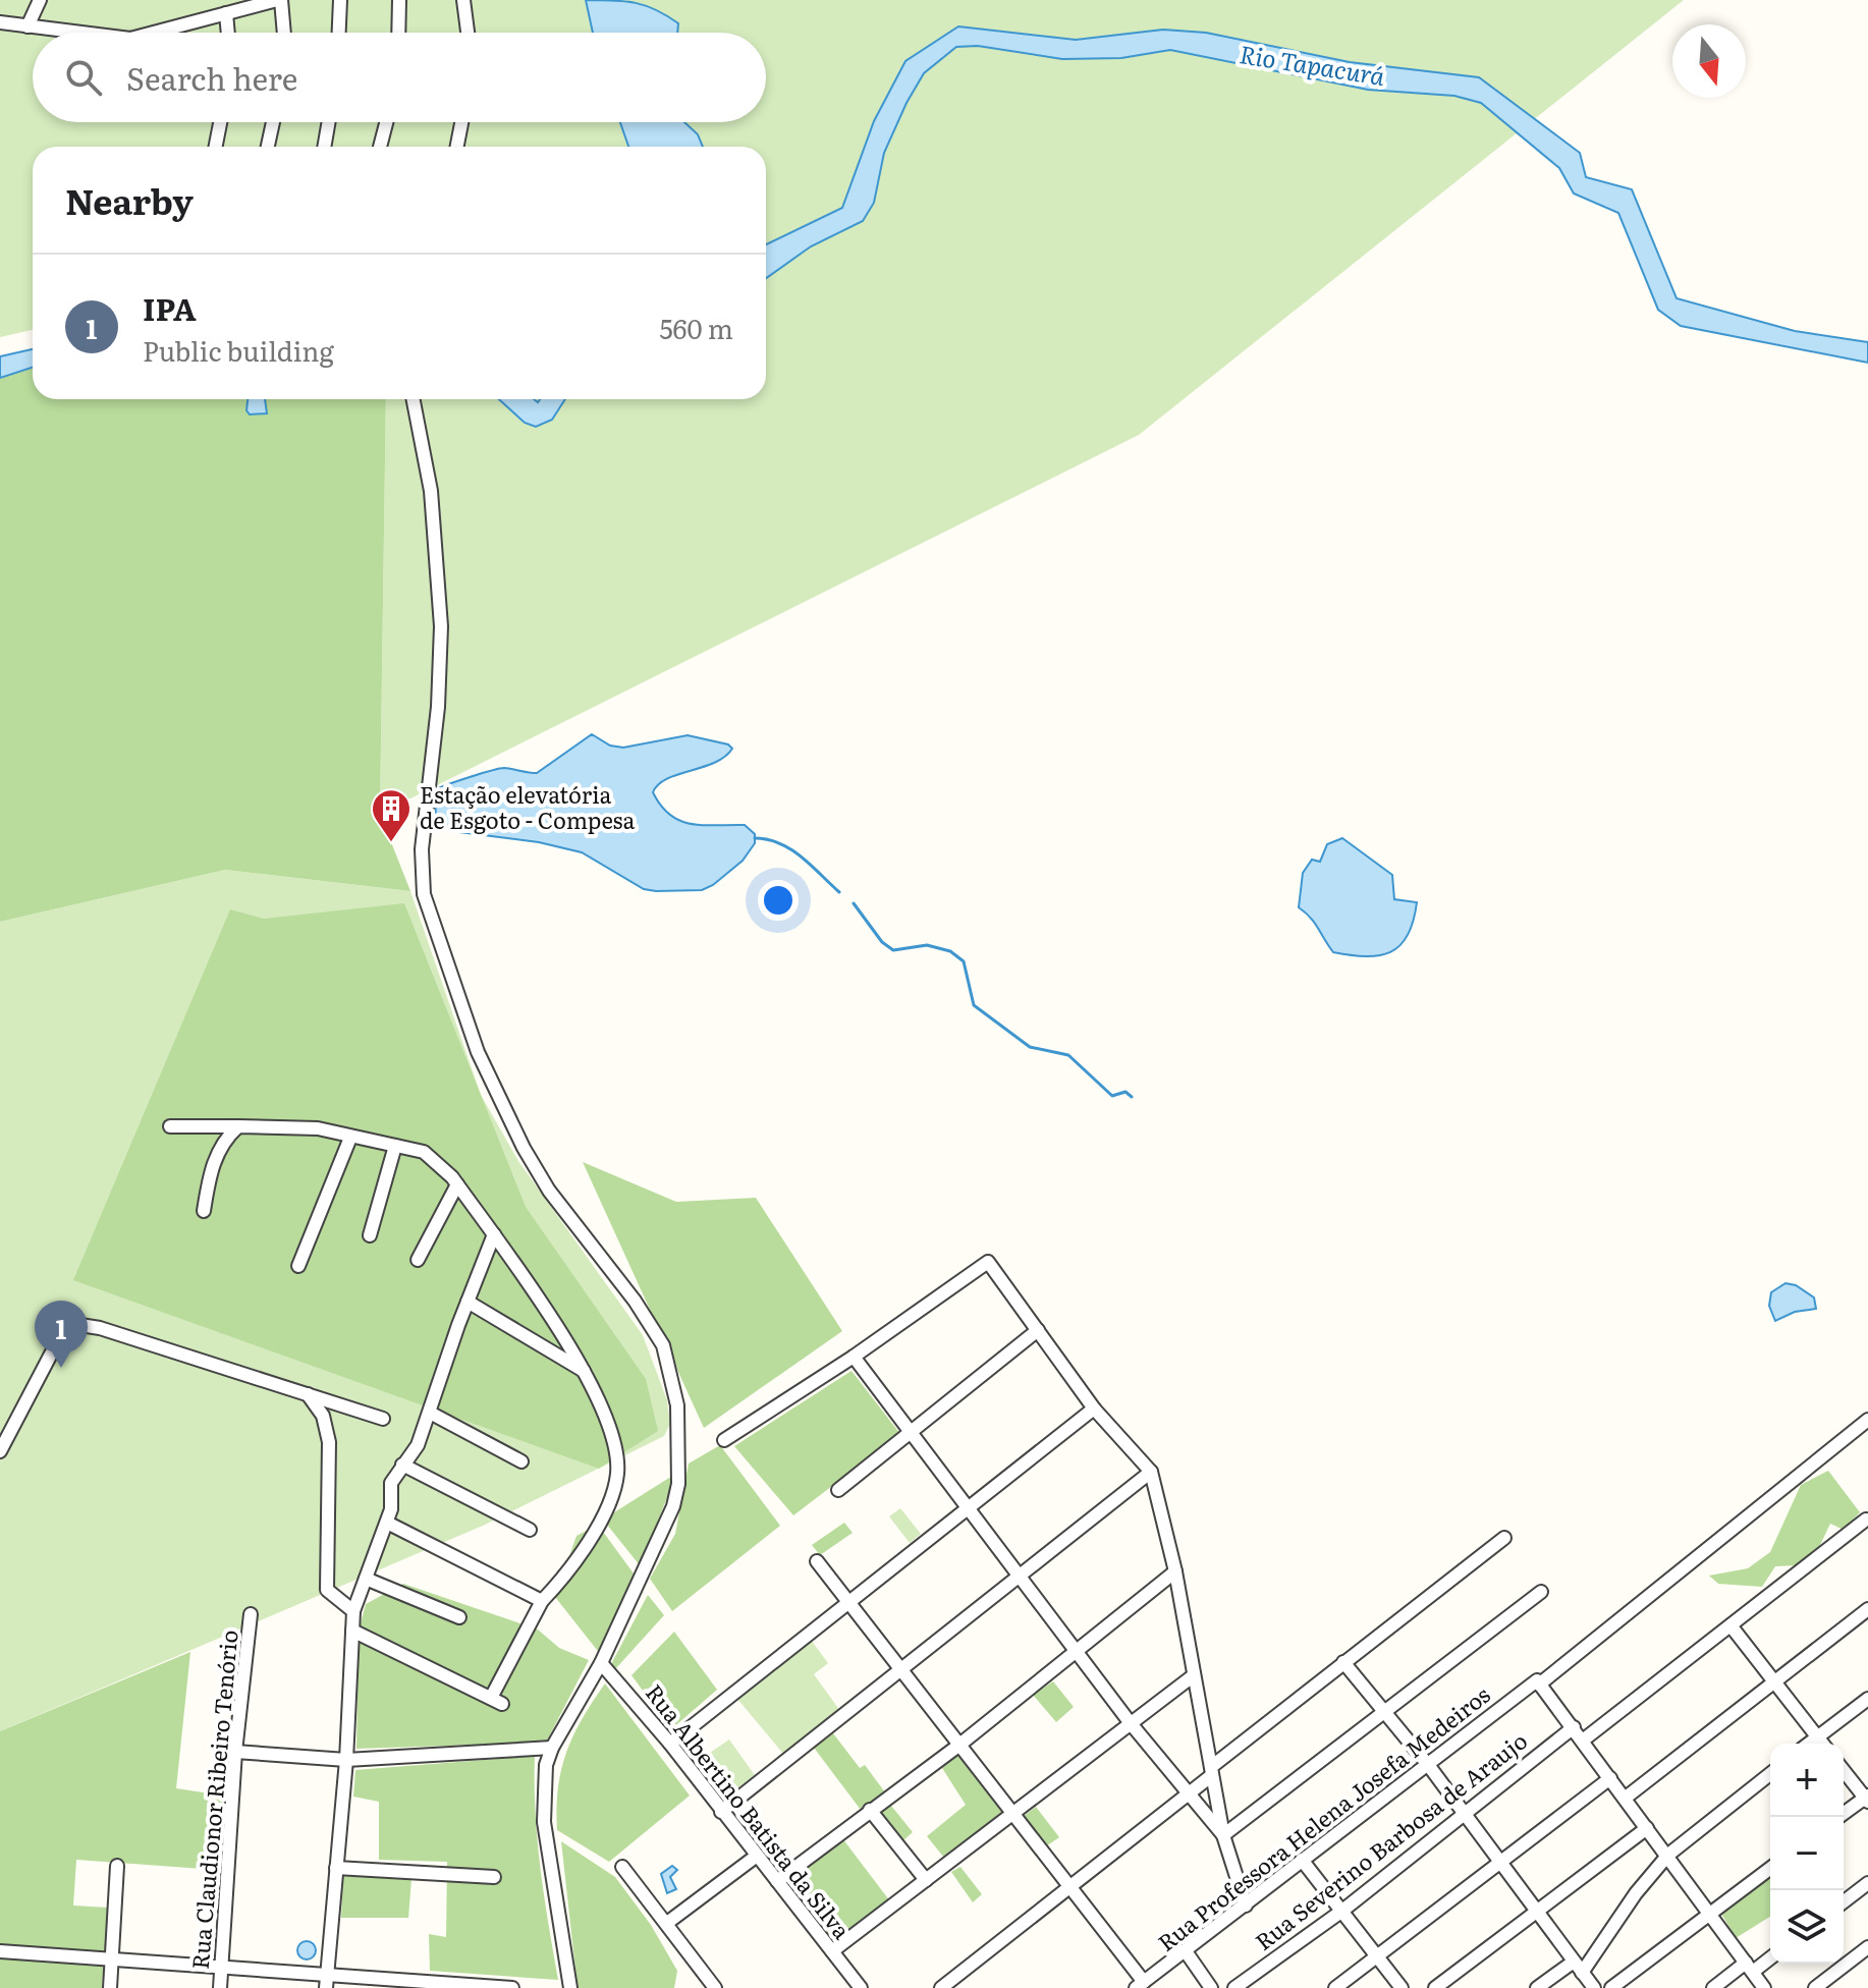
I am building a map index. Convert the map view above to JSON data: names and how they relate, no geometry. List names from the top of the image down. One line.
{"streets":{"street":["Rua Claudionor Ribeiro Tenório","Rua Albertino Batista da Silva","Rua Professora Helena Josefa Medeiros","Rua Severino Barbosa de Araujo"]},"water":["Rio Tapacurá"],"places":{"building":["Estação elevatória de Esgoto - Compesa"]},"north":"bottom","page":{"search":"Search here","heading":"Nearby","list":[{"mark":"1","name":"IPA","note":"Public building","value":"560 m"}],"pins":"1","map_buttons":["+","−"]}}
